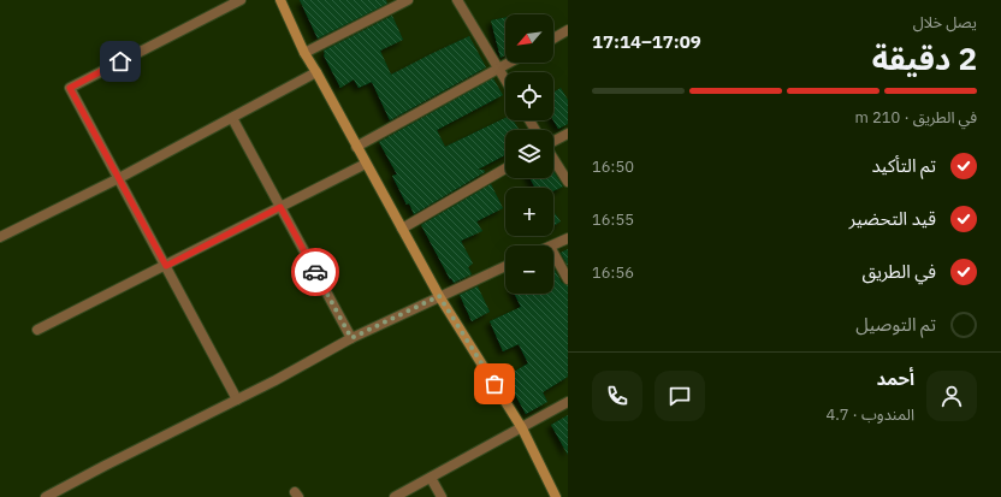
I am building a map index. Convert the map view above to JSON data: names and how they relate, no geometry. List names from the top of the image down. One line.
{"north":"bottom left","page":{"heading":["2 دقيقة","يصل خلال","17:09–17:14"],"panel":["أحمد","المندوب · 4.7"],"map_buttons":["+","−"],"bar":"في الطريق · 210 m","list":[["تم التأكيد","16:50"],["قيد التحضير","16:55"],["في الطريق","16:56"],"تم التوصيل"]}}
